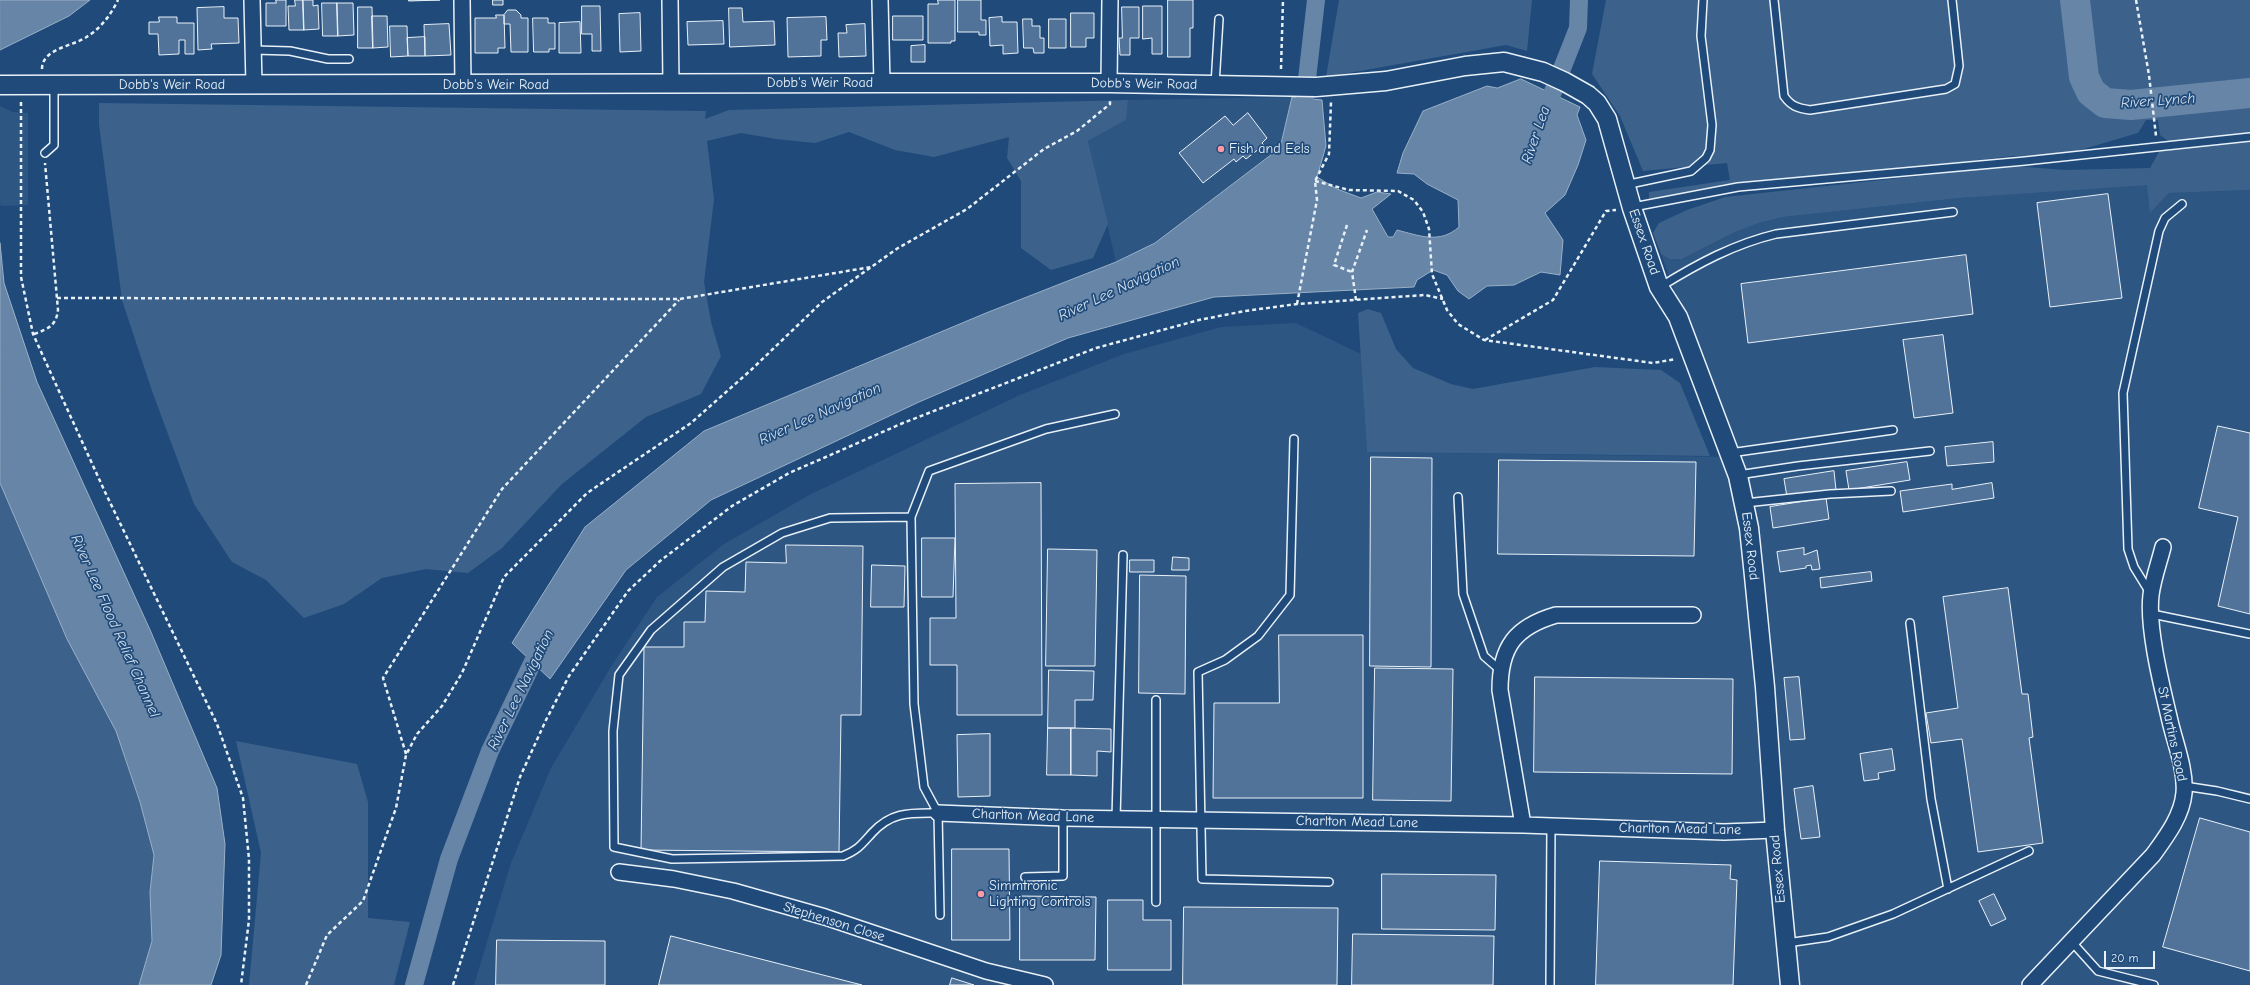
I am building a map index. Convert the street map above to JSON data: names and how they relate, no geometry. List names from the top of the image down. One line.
{"streets":{"street":["Dobb's Weir Road","Essex Road","St Martins Road","Charlton Mead Lane","Stephenson Close"]},"crossings":[["Dobb's Weir Road","Essex Road"],["Essex Road","Charlton Mead Lane"]],"water":["River Lynch","River Lea","River Lee Navigation","River Lee Flood Relief Channel"],"places":["Fish and Eels","Simmtronic Lighting Controls"],"scale_bar":"20 m"}
